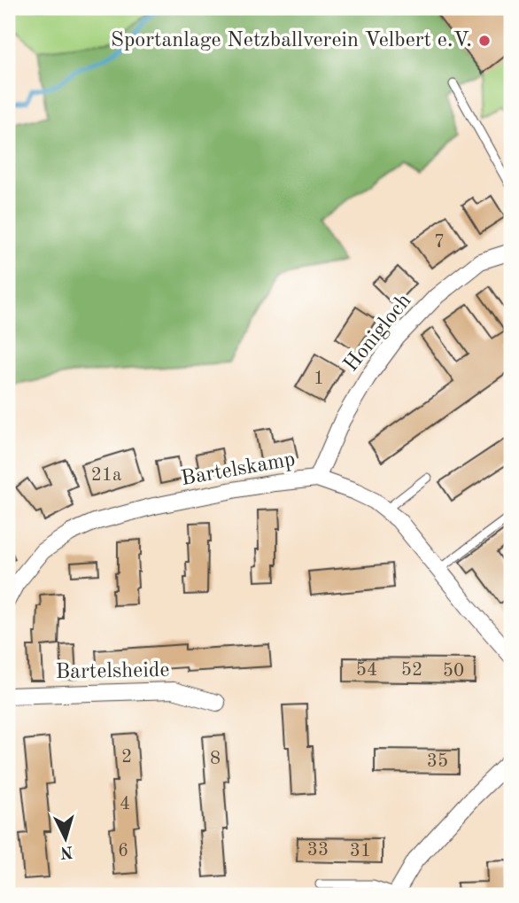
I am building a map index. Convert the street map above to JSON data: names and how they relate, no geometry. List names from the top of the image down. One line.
{"streets":{"street":["Honigloch","Bartelskamp","Bartelsheide"]},"crossings":[["Honigloch","Bartelskamp"]],"places":["Sportanlage Netzballverein Velbert e.V."],"house_numbers":["7","1","21a","54","52","50","2","8","35","4","33","6","31"],"north":"bottom"}
